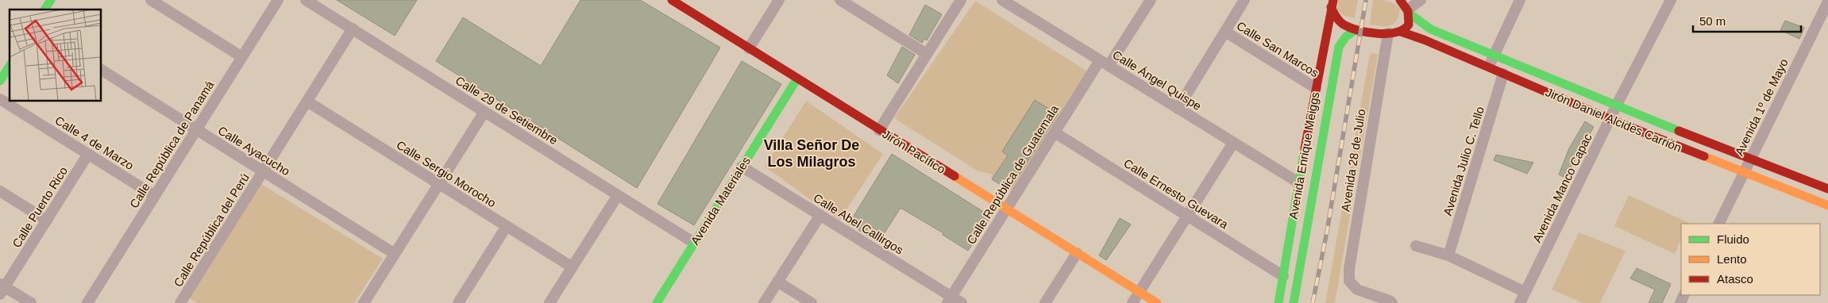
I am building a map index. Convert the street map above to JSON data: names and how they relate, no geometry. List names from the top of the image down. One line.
{"streets":{"street":["Calle San Marcos","Calle Ángel Quispe","Avenida 1º de Mayo","Calle 29 de Setiembre","Jirón Daniel Alcides Carrión","Calle 4 de Marzo","Calle República de Panamá","Calle Ayacucho","Jirón Pacífico","Avenida Enrique Meiggs","Avenida 28 de Julio","Avenida Julio C. Tello","Calle Sergio Morocho","Calle República de Guatemala","Avenida Manco Capac","Calle Ernesto Guevara","Avenida Materiales","Calle Puerto Rico","Calle Abel Callirgos","Calle República del Perú"]},"crossings":[["Calle San Marcos","Avenida Enrique Meiggs"],["Calle Ángel Quispe","Avenida Enrique Meiggs"],["Calle Ángel Quispe","Calle República de Guatemala"],["Avenida 1º de Mayo","Jirón Daniel Alcides Carrión"],["Calle 29 de Setiembre","Avenida Materiales"],["Calle 29 de Setiembre","Calle República del Perú"],["Jirón Daniel Alcides Carrión","Avenida Julio C. Tello"],["Jirón Daniel Alcides Carrión","Avenida Manco Capac"],["Calle 4 de Marzo","Calle República de Panamá"],["Calle 4 de Marzo","Calle Puerto Rico"],["Calle República de Panamá","Calle Ayacucho"],["Calle Ayacucho","Calle República del Perú"],["Jirón Pacífico","Calle República de Guatemala"],["Jirón Pacífico","Avenida Materiales"],["Avenida Enrique Meiggs","Calle Ernesto Guevara"],["Calle Sergio Morocho","Calle República del Perú"],["Calle República de Guatemala","Calle Ernesto Guevara"],["Calle República de Guatemala","Calle Abel Callirgos"],["Avenida Materiales","Calle Abel Callirgos"]],"districts":["Villa Señor De Los Milagros"],"legend":["Fluido","Lento","Atasco"],"scale_bar":"50 m"}
